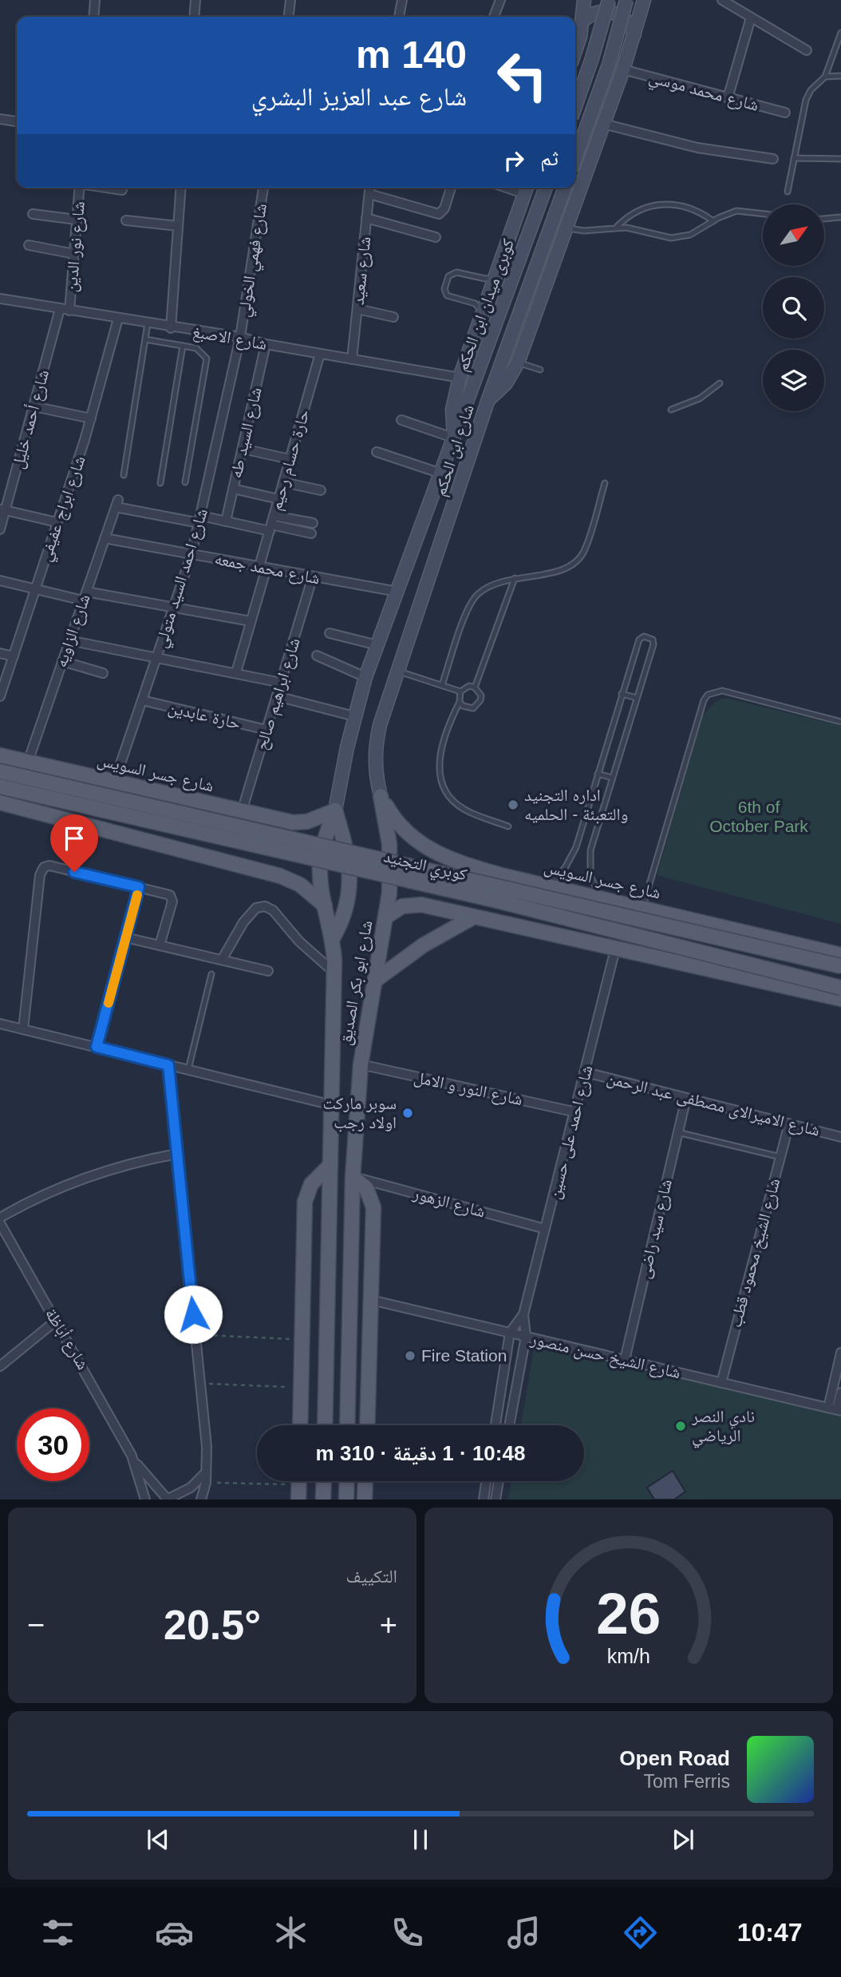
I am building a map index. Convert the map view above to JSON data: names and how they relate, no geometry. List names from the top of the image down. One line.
{"streets":{"main road":["كوبرى ميدان ابن الحكم","شارع ابن الحكم","شارع جسر السويس","كوبري التجنيد","شارع ابو بكر الصديق"],"street":["شارع محمد موسي","شارع نور الدين","شارع فهمي الخولي","شارع سعيد","شارع الاصبغ","شارع أحمد خليل","شارع السيد طه","حارة حسام رحيم","شارع ابراج عفيفي","شارع محمد جمعه","شارع احمد السيد متولي","شارع الزاويه","شارع ابراهيم صالح","حارة عابدين","شارع النور و الامل","شارع الاميرالاى مصطفى عبد الرحمن","شارع احمد على حسين","شارع الزهور","شارع سيد راضى","شارع الشيخ محمود قطب","شارع أباظة","شارع الشيخ حسن منصور"]},"crossings":[["شارع محمد موسي","شارع ابن الحكم"],["شارع نور الدين","شارع الاصبغ"],["شارع نور الدين","شارع أحمد خليل"],["شارع فهمي الخولي","شارع الاصبغ"],["شارع فهمي الخولي","شارع احمد السيد متولي"],["شارع سعيد","شارع الاصبغ"],["كوبرى ميدان ابن الحكم","شارع ابن الحكم"],["شارع الاصبغ","شارع أحمد خليل"],["شارع الاصبغ","شارع السيد طه"],["شارع الاصبغ","شارع ابن الحكم"],["شارع الاصبغ","حارة حسام رحيم"],["شارع الاصبغ","شارع ابراج عفيفي"],["شارع الاصبغ","شارع احمد السيد متولي"],["شارع ابن الحكم","شارع محمد جمعه"],["شارع ابن الحكم","شارع جسر السويس"],["شارع ابن الحكم","شارع ابو بكر الصديق"],["حارة حسام رحيم","شارع محمد جمعه"],["شارع محمد جمعه","شارع احمد السيد متولي"],["شارع محمد جمعه","شارع الزاويه"],["شارع محمد جمعه","شارع ابراهيم صالح"],["شارع احمد السيد متولي","شارع الزاويه"],["شارع احمد السيد متولي","حارة عابدين"],["شارع احمد السيد متولي","شارع جسر السويس"],["شارع الزاويه","شارع جسر السويس"],["شارع ابراهيم صالح","حارة عابدين"],["شارع ابراهيم صالح","شارع جسر السويس"],["شارع جسر السويس","شارع ابو بكر الصديق"],["شارع ابو بكر الصديق","شارع النور و الامل"],["شارع ابو بكر الصديق","شارع الزهور"],["شارع النور و الامل","شارع احمد على حسين"],["شارع الاميرالاى مصطفى عبد الرحمن","شارع احمد على حسين"],["شارع الاميرالاى مصطفى عبد الرحمن","شارع سيد راضى"],["شارع الاميرالاى مصطفى عبد الرحمن","شارع الشيخ محمود قطب"],["شارع احمد على حسين","شارع الزهور"],["شارع احمد على حسين","شارع الشيخ حسن منصور"],["شارع سيد راضى","شارع الشيخ حسن منصور"],["شارع الشيخ محمود قطب","شارع الشيخ حسن منصور"]],"parks":["6th of October Park"],"places":["اداره التجنيد والتعبئة - الحلميه","سوبر ماركت اولاد رجب","Fire Station","نادي النصر الرياضي"],"north":"top right","page":{"turn":["140 m","شارع عبد العزيز البشري"],"then":"ثم","limit":"30","trip":"10:48 · 1 دقيقة · 310 m","tile":"التكييف","heat":["−","20.5°","+"],"song":["Open Road","Tom Ferris"],"tabs":"10:47","gauge":["26","km/h"]}}
